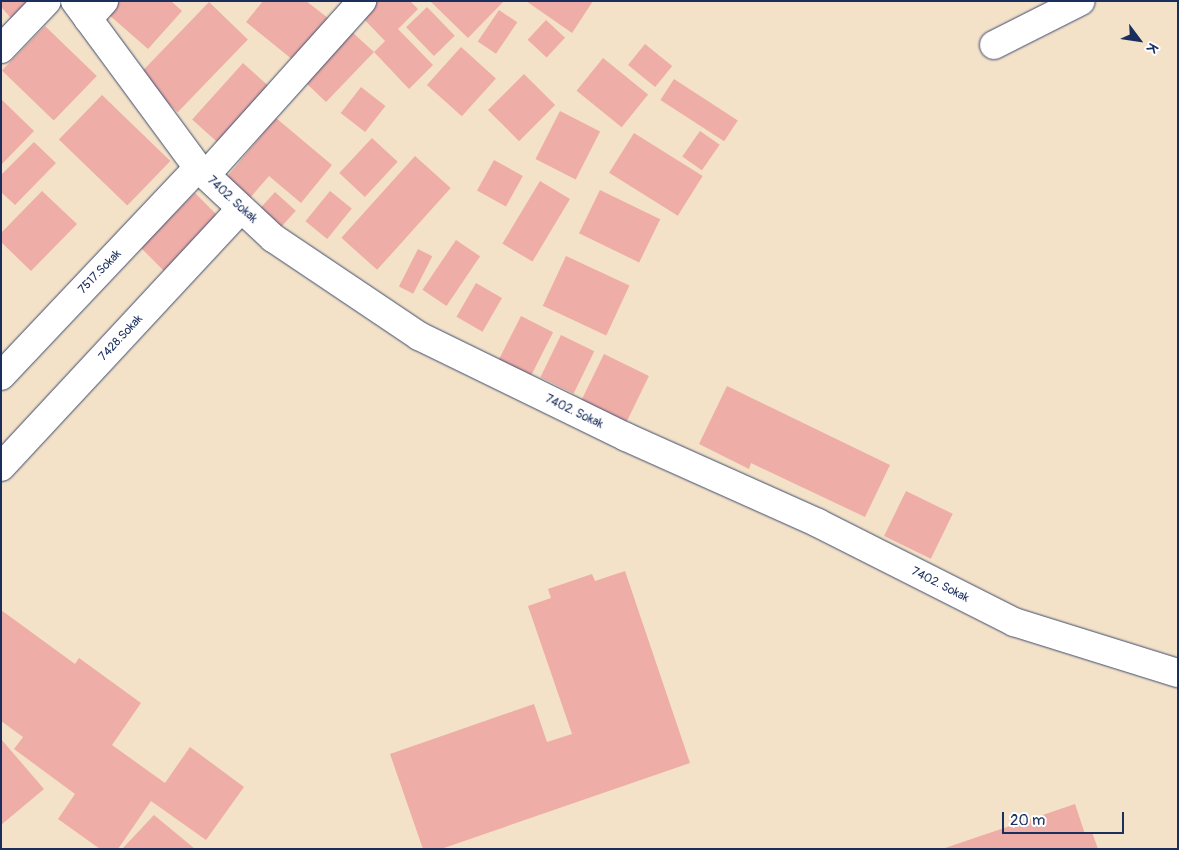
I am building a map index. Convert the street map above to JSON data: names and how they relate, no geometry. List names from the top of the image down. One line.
{"streets":{"street":["7402. Sokak","7517.Sokak","7428.Sokak"]},"crossings":[["7402. Sokak","7517.Sokak"],["7402. Sokak","7428.Sokak"]],"scale_bar":"20 m","north":"bottom right"}
